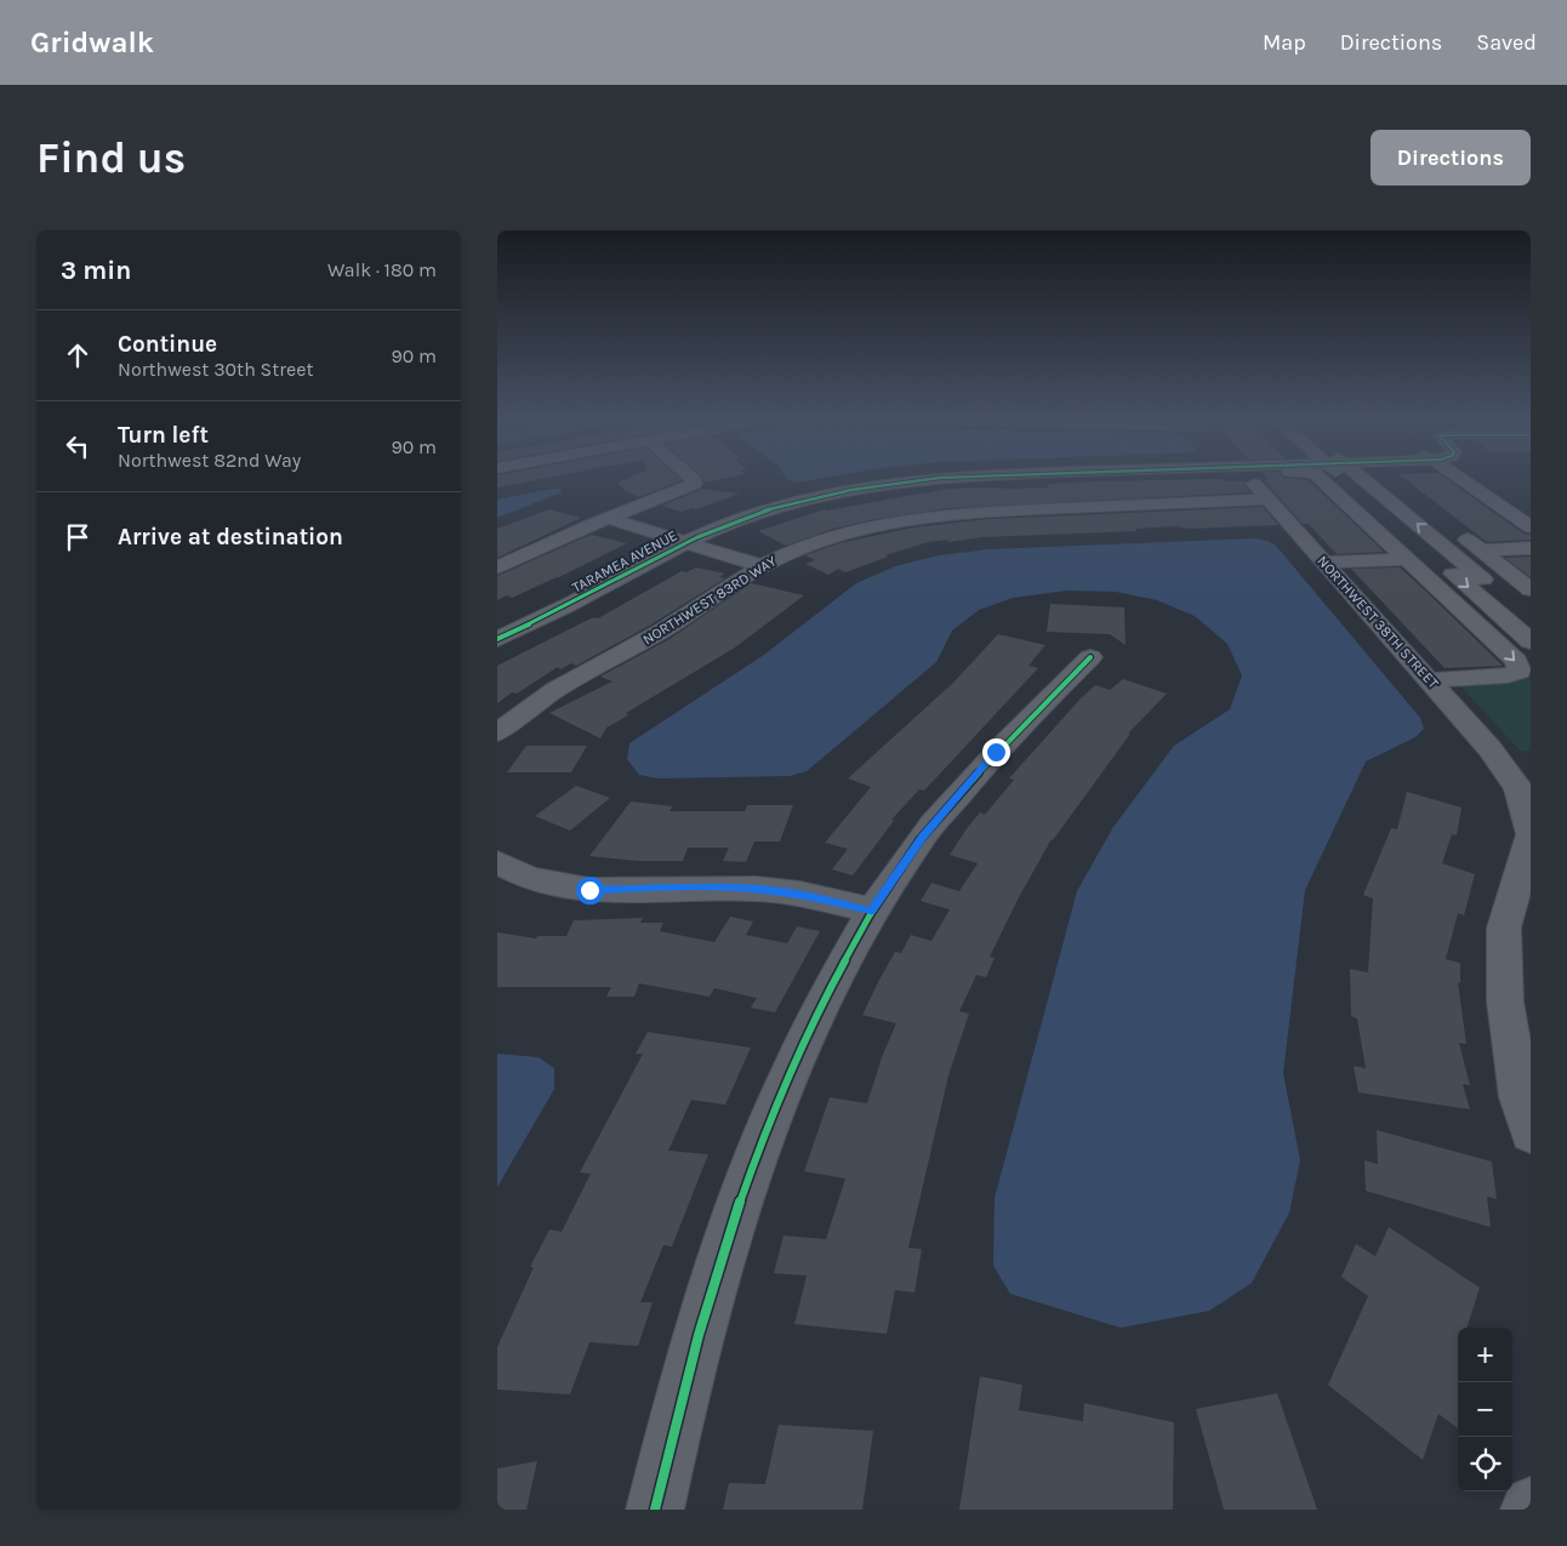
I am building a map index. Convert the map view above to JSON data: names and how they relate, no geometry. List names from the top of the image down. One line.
{"streets":{"street":["TARAMEA AVENUE","NORTHWEST 83RD WAY","NORTHWEST 38TH STREET"]},"crossings":[["NORTHWEST 83RD WAY","NORTHWEST 38TH STREET"]],"page":{"header":"Gridwalk","nav":["Map","Directions","Saved"],"buttons":"Directions","title":"Find us","heading":["3 min","Walk · 180 m"],"list":[["Continue","Northwest 30th Street","90 m"],["Turn left","Northwest 82nd Way","90 m"],"Arrive at destination"],"map_buttons":["+","−"]}}
